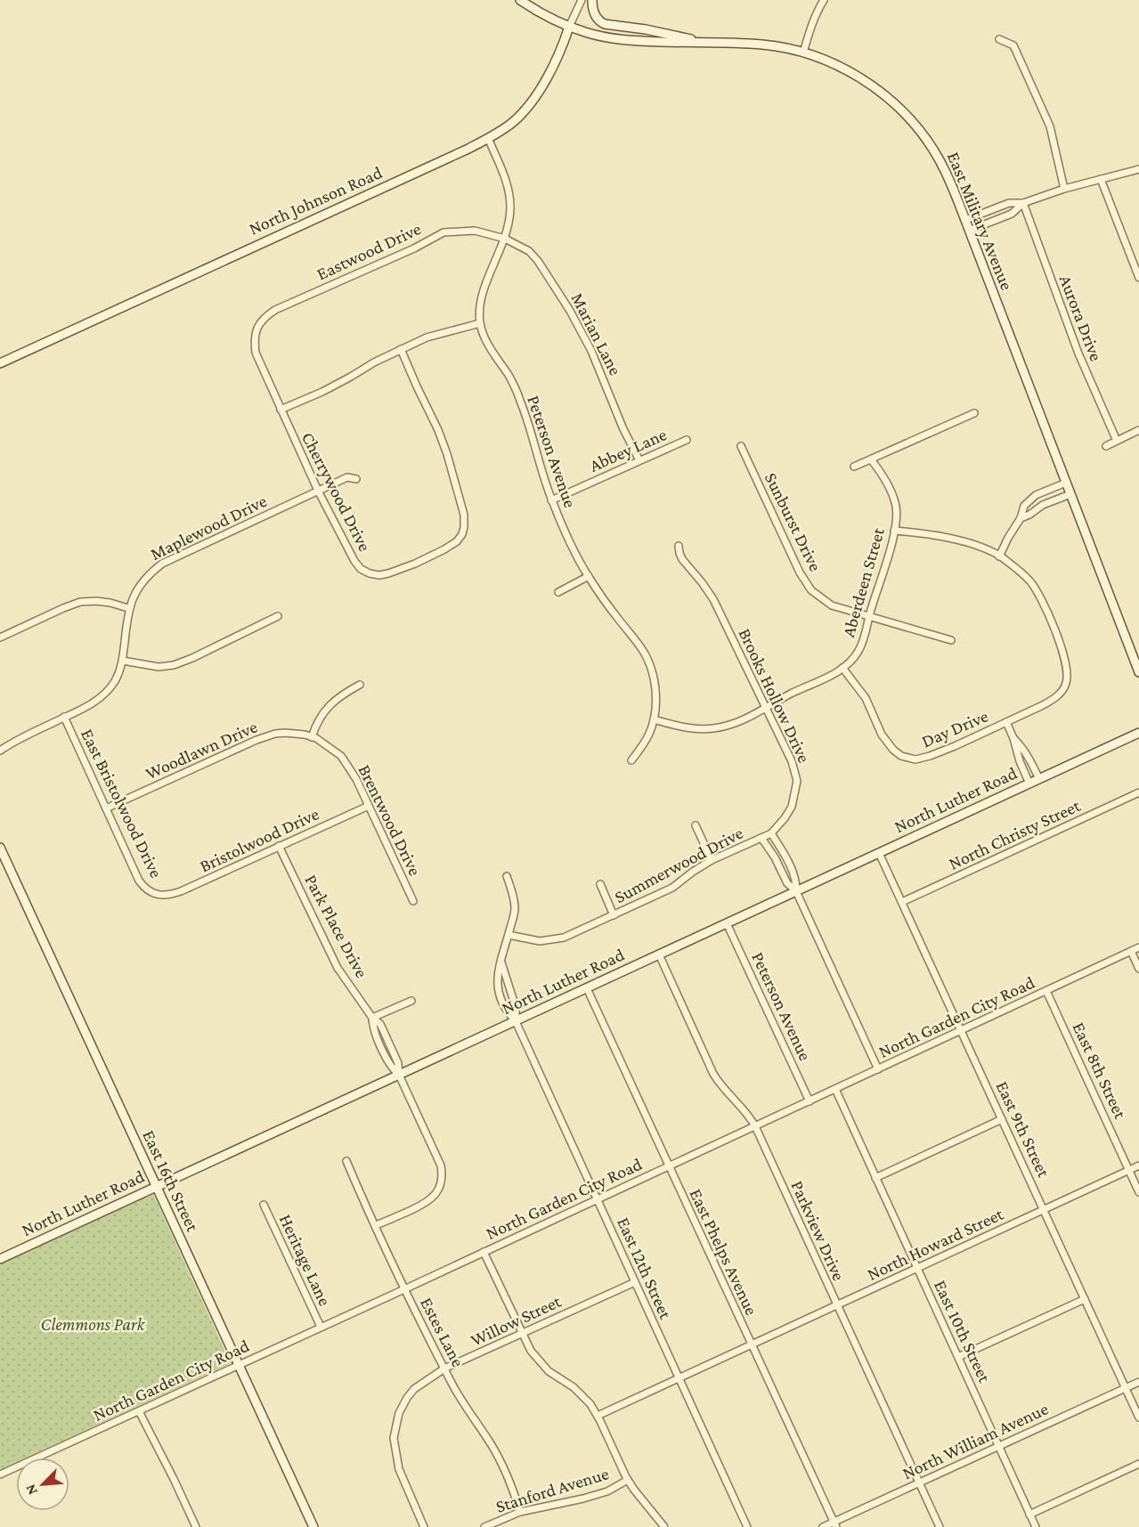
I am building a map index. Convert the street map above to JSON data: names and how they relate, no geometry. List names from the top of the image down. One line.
{"streets":{"main road":["North Johnson Road","East Military Avenue","North Luther Road","East 16th Street"],"street":["Eastwood Drive","Aurora Drive","Marian Lane","Abbey Lane","Peterson Avenue","Cherrywood Drive","Sunburst Drive","Maplewood Drive","Aberdeen Street","Brooks Hollow Drive","Day Drive","Woodlawn Drive","East Bristolwood Drive","Brentwood Drive","North Christy Street","Bristolwood Drive","Summerwood Drive","Park Place Drive","North Garden City Road","East 8th Street","East 9th Street","Parkview Drive","North Howard Street","East Phelps Avenue","Heritage Lane","East 12th Street","Willow Street","East 10th Street","Estes Lane","North William Avenue","Stanford Avenue"]},"crossings":[["North Johnson Road","East Military Avenue"],["North Johnson Road","Peterson Avenue"],["Eastwood Drive","Marian Lane"],["Eastwood Drive","Peterson Avenue"],["Eastwood Drive","Cherrywood Drive"],["Marian Lane","Abbey Lane"],["Marian Lane","Peterson Avenue"],["Abbey Lane","Peterson Avenue"],["Peterson Avenue","Aberdeen Street"],["Peterson Avenue","North Luther Road"],["Peterson Avenue","North Garden City Road"],["Cherrywood Drive","Maplewood Drive"],["Sunburst Drive","Aberdeen Street"],["Maplewood Drive","East Bristolwood Drive"],["Aberdeen Street","Brooks Hollow Drive"],["Aberdeen Street","Day Drive"],["Brooks Hollow Drive","Summerwood Drive"],["Woodlawn Drive","East Bristolwood Drive"],["Woodlawn Drive","Brentwood Drive"],["North Luther Road","Park Place Drive"],["North Luther Road","East 9th Street"],["North Luther Road","East 16th Street"],["North Luther Road","Parkview Drive"],["North Luther Road","East Phelps Avenue"],["North Luther Road","East 12th Street"],["East Bristolwood Drive","Bristolwood Drive"],["Brentwood Drive","Bristolwood Drive"],["North Christy Street","East 9th Street"],["Bristolwood Drive","Park Place Drive"],["Summerwood Drive","East 12th Street"],["Park Place Drive","Estes Lane"],["North Garden City Road","East 8th Street"],["North Garden City Road","East 9th Street"],["North Garden City Road","East 16th Street"],["North Garden City Road","Parkview Drive"],["North Garden City Road","East Phelps Avenue"],["North Garden City Road","Heritage Lane"],["North Garden City Road","East 12th Street"],["North Garden City Road","East 10th Street"],["North Garden City Road","Estes Lane"],["East 8th Street","North Howard Street"],["East 9th Street","North Howard Street"],["East 9th Street","North William Avenue"],["Parkview Drive","North Howard Street"],["Parkview Drive","North William Avenue"],["North Howard Street","East Phelps Avenue"],["North Howard Street","East 12th Street"],["North Howard Street","East 10th Street"],["East Phelps Avenue","North William Avenue"],["East 12th Street","Willow Street"],["Willow Street","Estes Lane"],["East 10th Street","North William Avenue"],["Estes Lane","Stanford Avenue"]],"parks":["Clemmons Park"],"north":"bottom left"}
